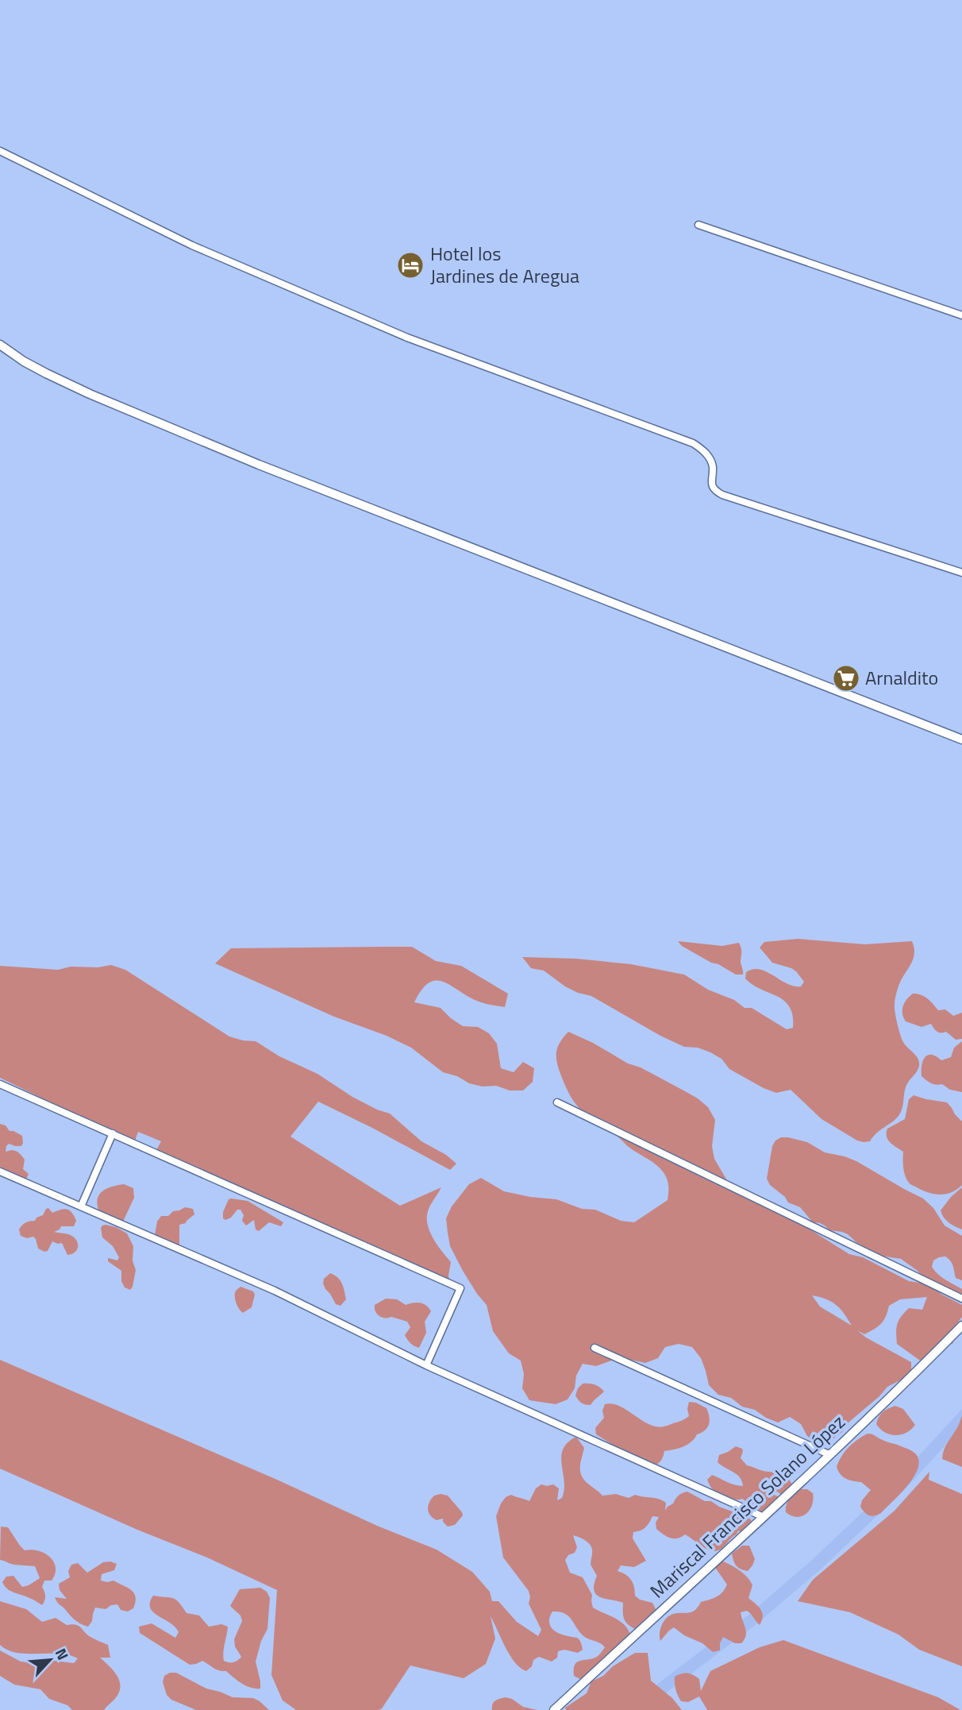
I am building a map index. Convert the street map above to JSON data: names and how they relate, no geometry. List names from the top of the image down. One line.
{"streets":{"street":["Mariscal Francisco Solano López"]},"places":{"hotel":["Hotel los Jardines de Aregua"],"supermarket":["Arnaldito"]},"north":"top right"}
